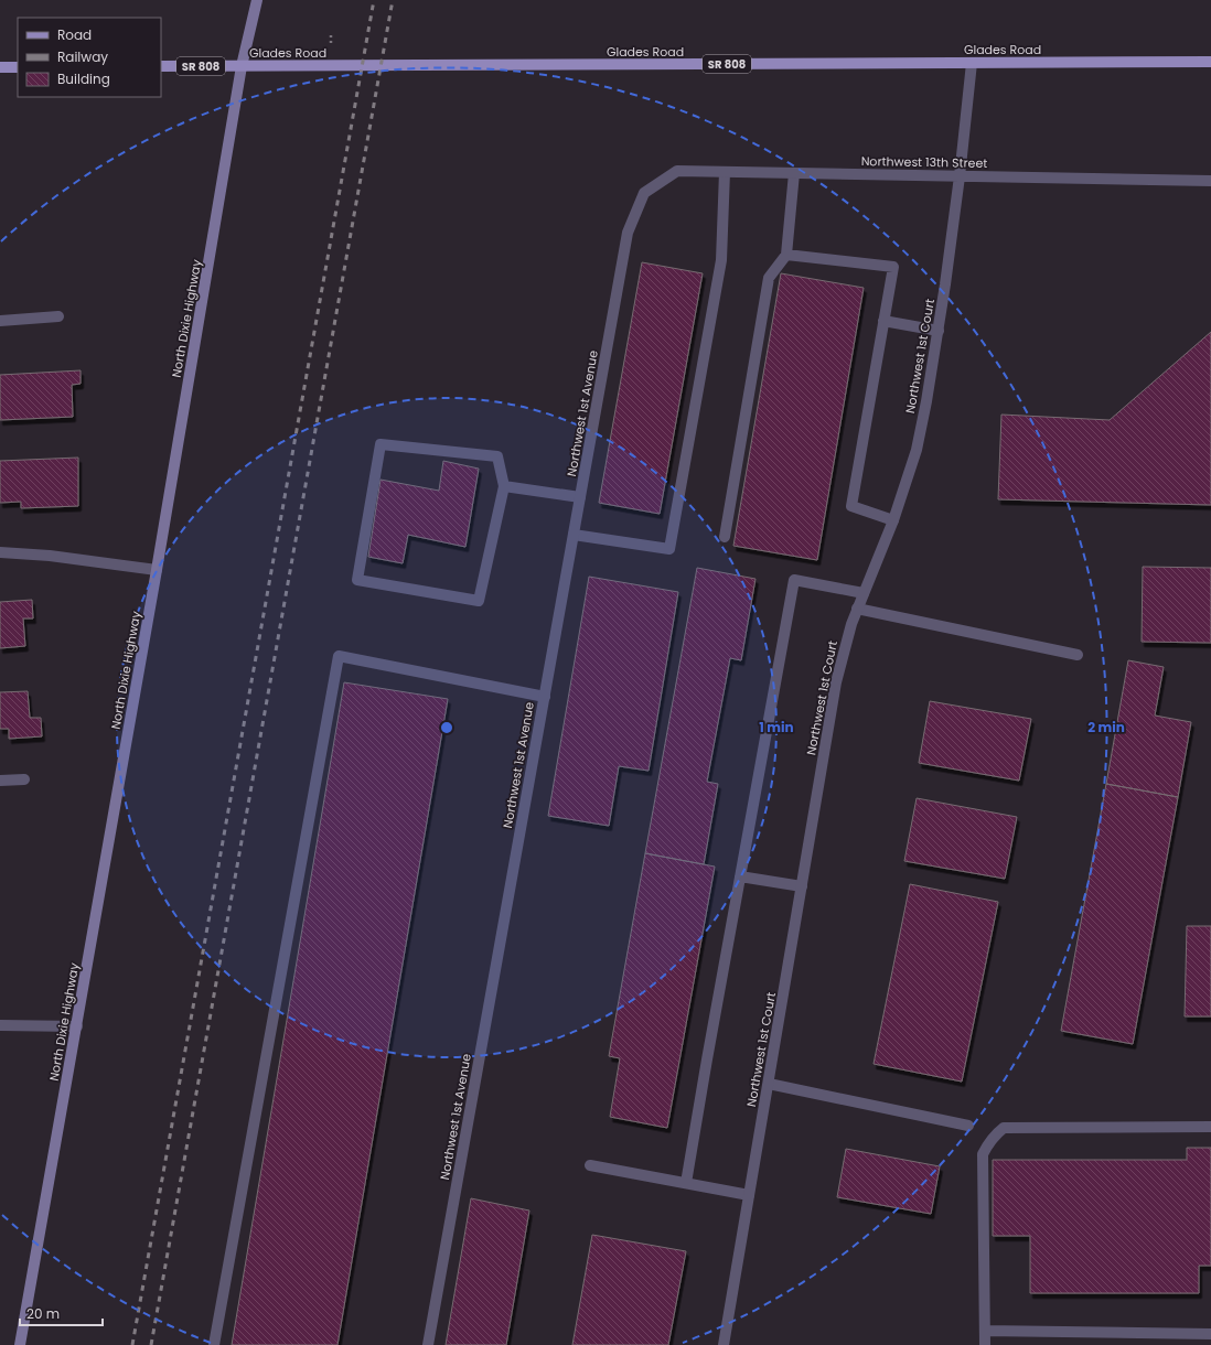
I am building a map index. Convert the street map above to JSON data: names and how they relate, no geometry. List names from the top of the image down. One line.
{"streets":{"main road":["Glades Road","SR 808","North Dixie Highway"],"street":["Northwest 13th Street","Northwest 1st Court","Northwest 1st Avenue"]},"crossings":[["Glades Road","North Dixie Highway"],["Glades Road","Northwest 1st Court"],["Northwest 13th Street","Northwest 1st Court"],["Northwest 13th Street","Northwest 1st Avenue"]],"legend":["Road","Railway","Building"],"scale_bar":"20 m","rings":["1 min","2 min"]}
